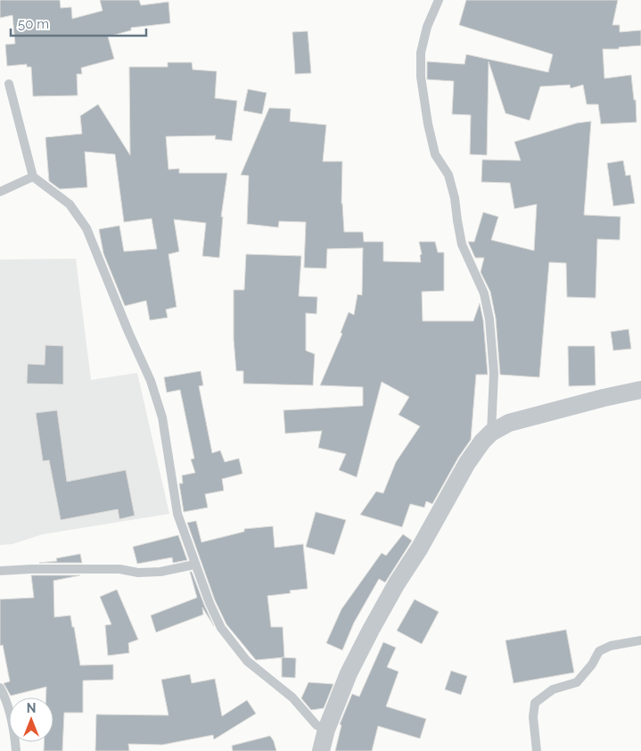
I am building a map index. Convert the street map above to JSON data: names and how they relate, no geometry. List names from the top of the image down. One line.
{"scale_bar":"50 m","north":"top"}
